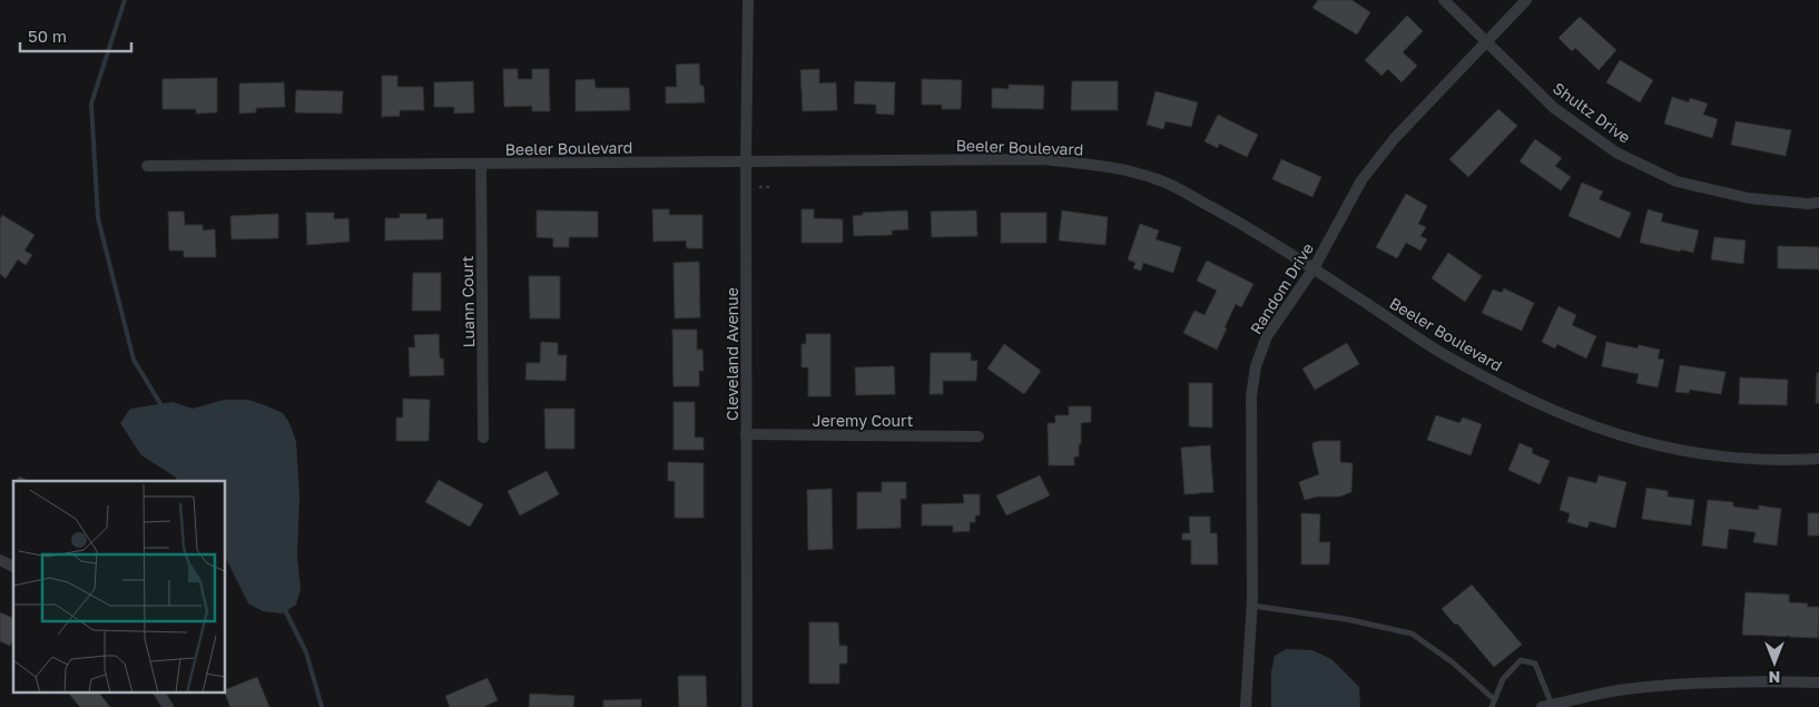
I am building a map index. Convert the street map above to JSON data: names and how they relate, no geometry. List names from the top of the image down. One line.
{"streets":{"street":["Shultz Drive","Beeler Boulevard","Random Drive","Luann Court","Cleveland Avenue","Jeremy Court"]},"crossings":[["Shultz Drive","Random Drive"],["Beeler Boulevard","Random Drive"],["Beeler Boulevard","Luann Court"],["Beeler Boulevard","Cleveland Avenue"],["Cleveland Avenue","Jeremy Court"]],"scale_bar":"50 m","north":"bottom"}
